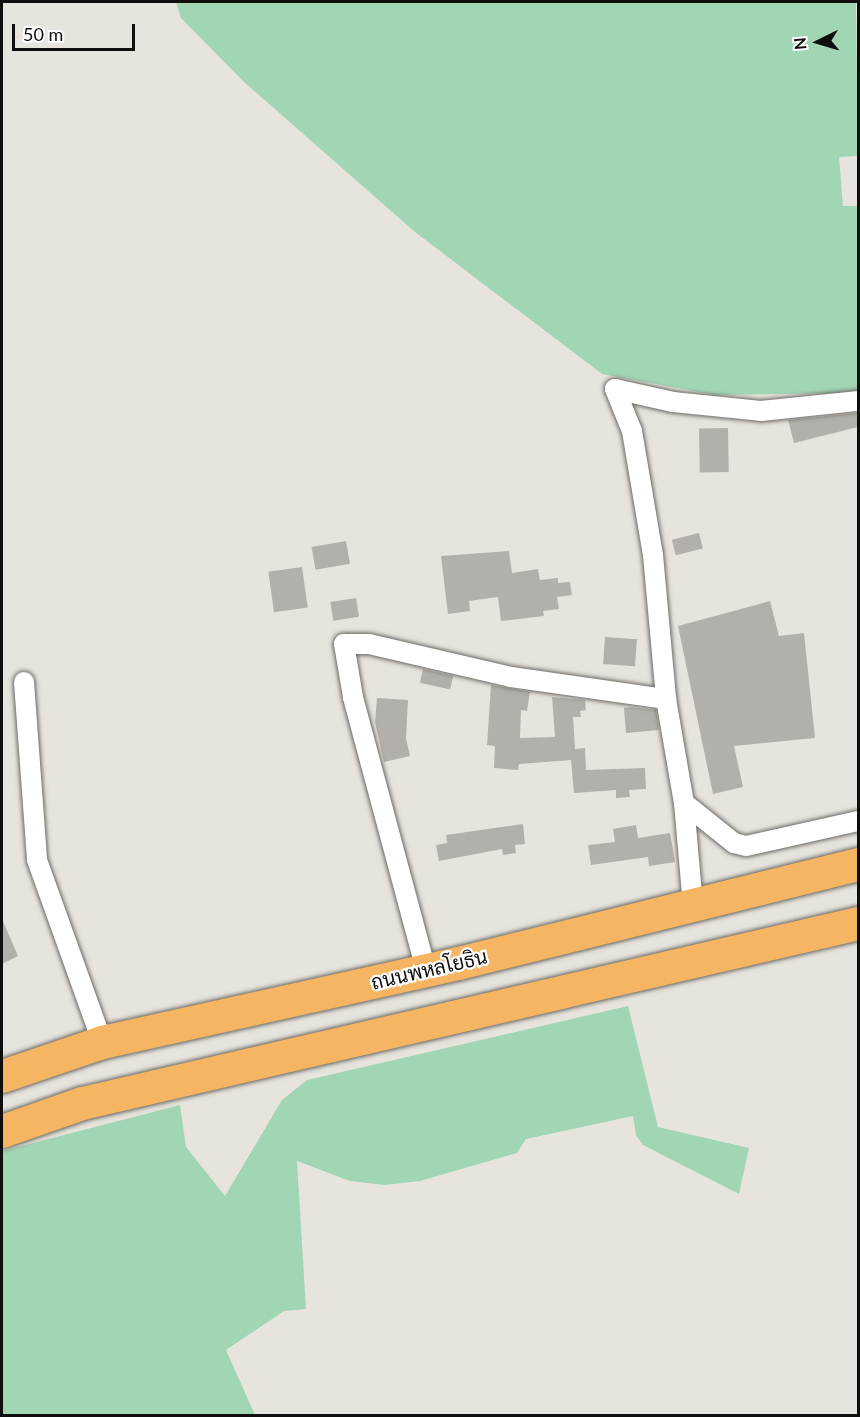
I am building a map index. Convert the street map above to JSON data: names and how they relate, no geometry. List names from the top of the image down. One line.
{"streets":{"highway":["ถนนพหลโยธิน"]},"scale_bar":"50 m","north":"left"}
